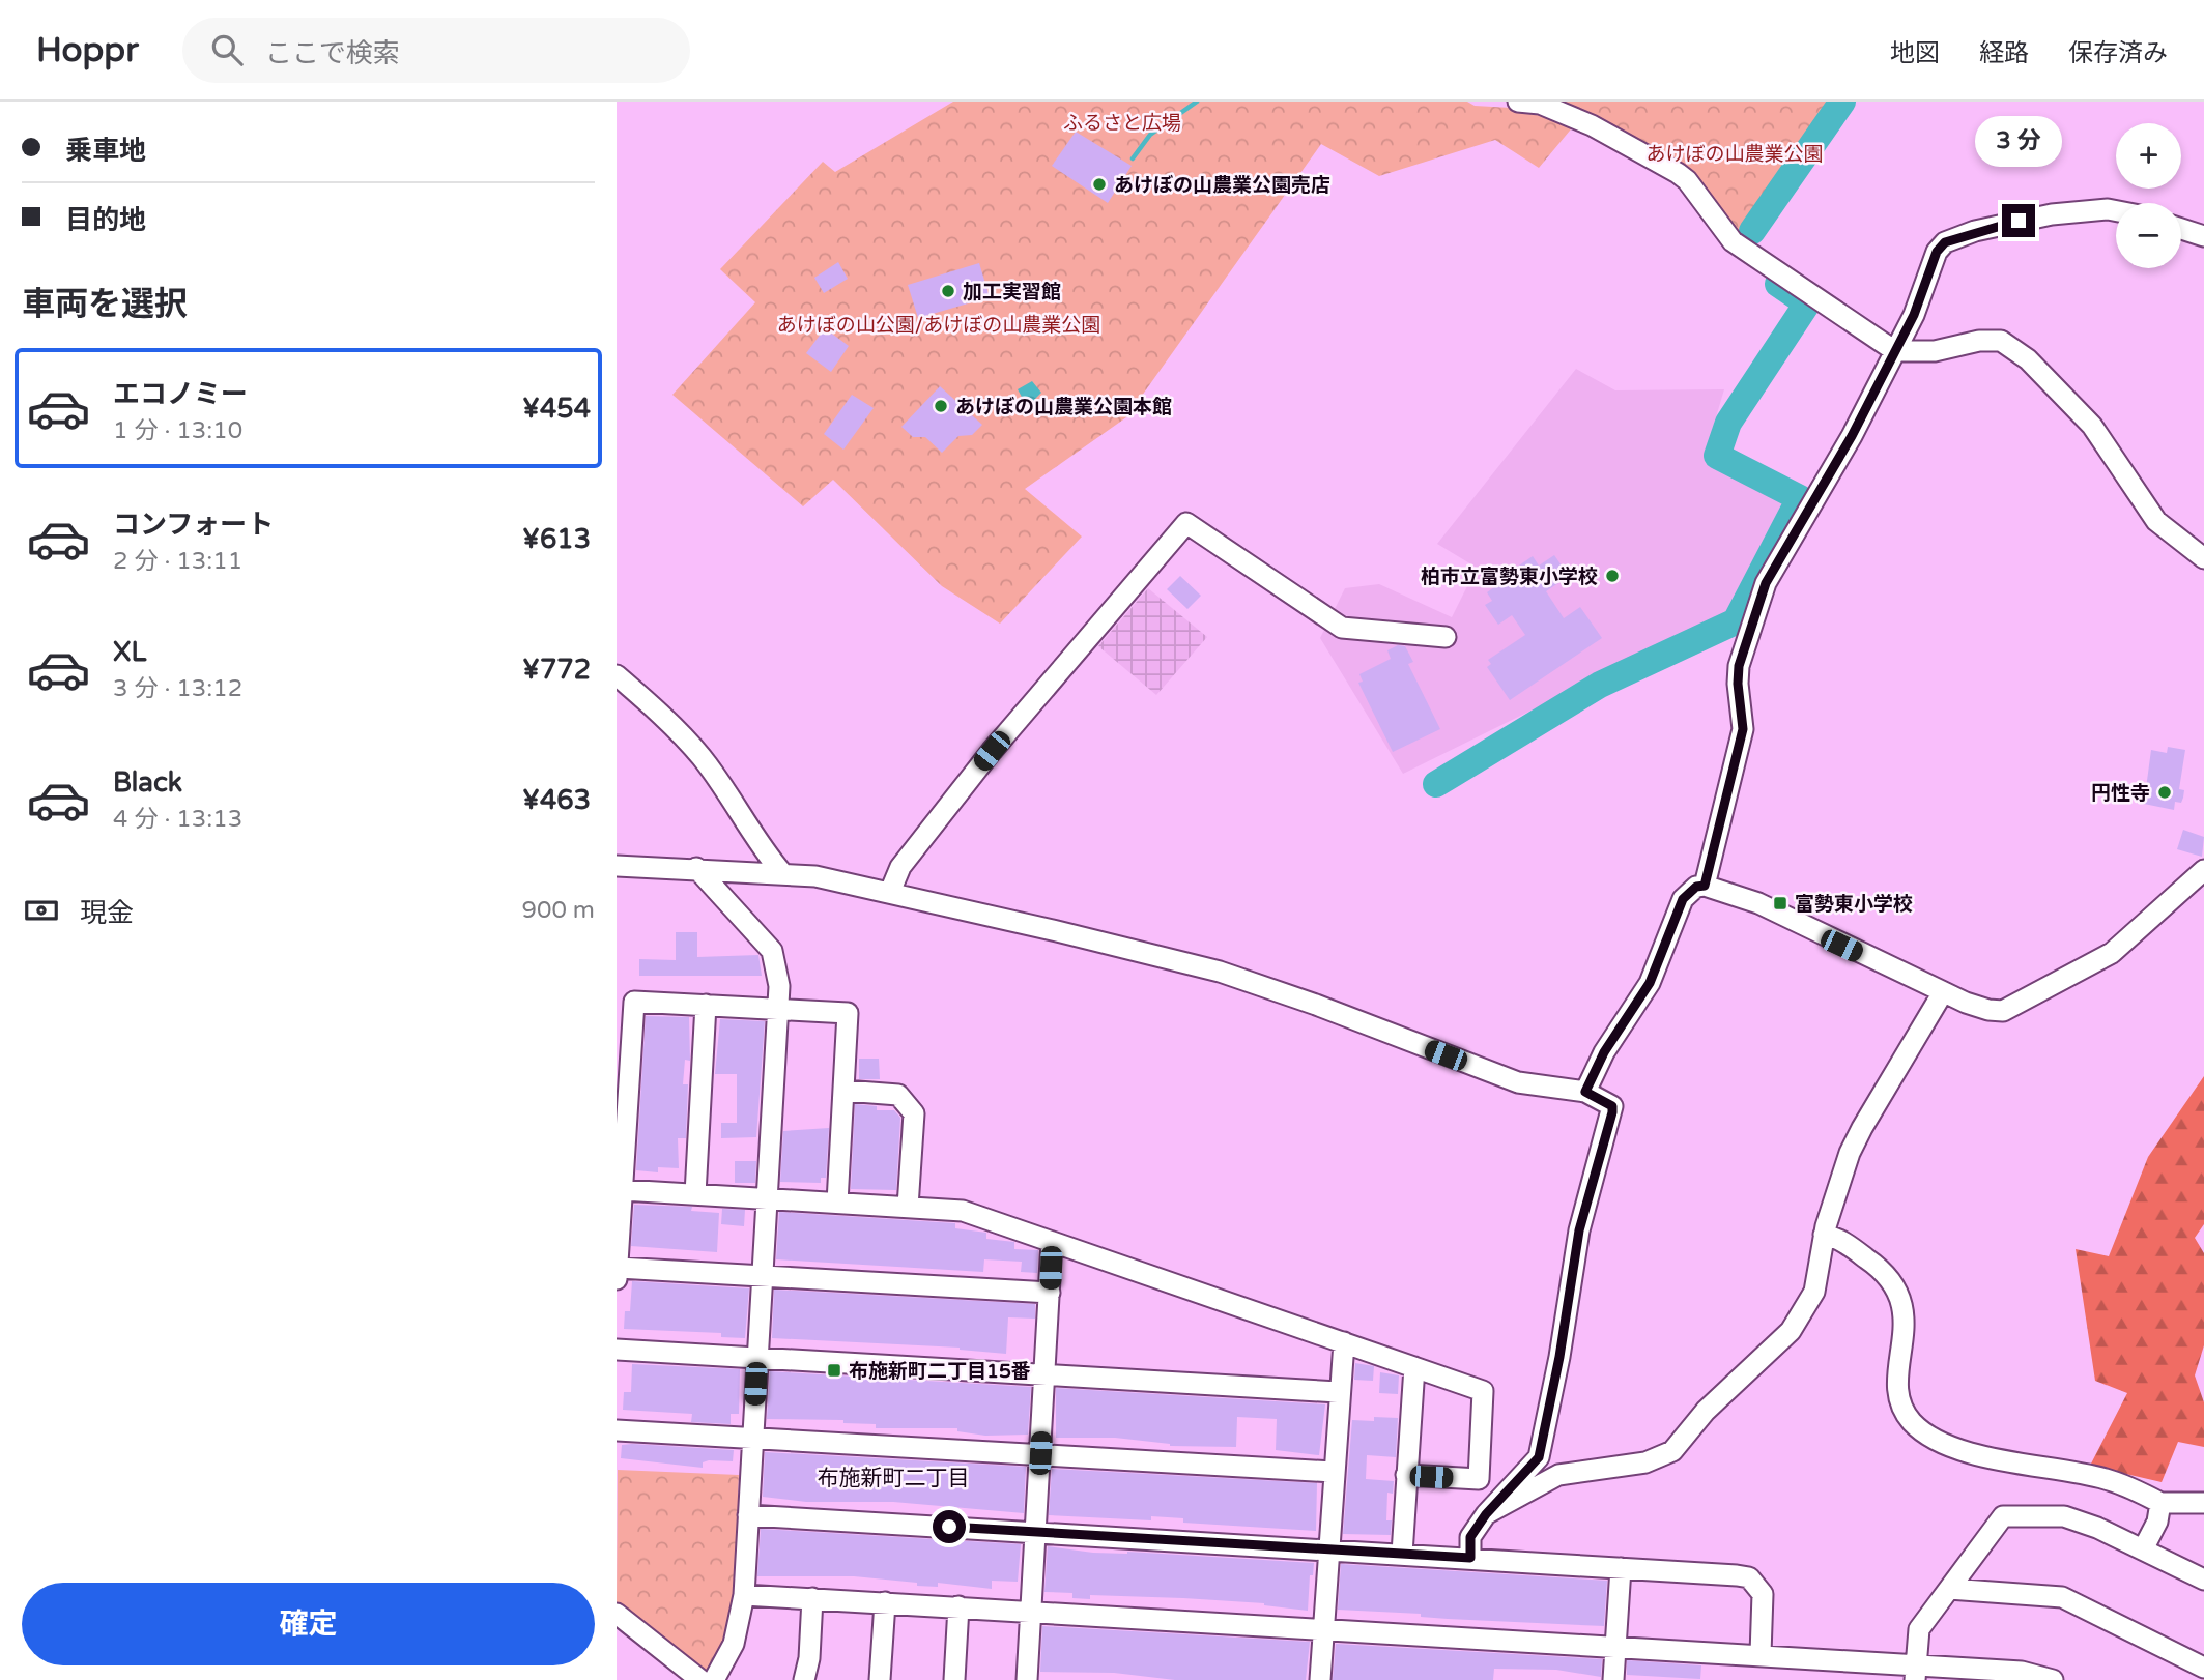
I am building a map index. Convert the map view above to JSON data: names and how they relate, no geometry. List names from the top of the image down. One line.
{"districts":["布施新町二丁目"],"parks":["ふるさと広場","あけぼの山農業公園","あけぼの山公園/あけぼの山農業公園"],"places":{"other":["あけぼの山農業公園売店","加工実習館","あけぼの山農業公園本館","柏市立富勢東小学校","円性寺"],"transit":["富勢東小学校","布施新町二丁目15番"]},"page":{"header":"Hoppr","search":"ここで検索","nav":["地図","経路","保存済み"],"banner":["乗車地","目的地"],"bubble":"3 分","map_buttons":["+","−"],"heading":"車両を選択","list":[{"name":"エコノミー","note":"1 分 · 13:10","value":"¥454"},{"name":"コンフォート","note":"2 分 · 13:11","value":"¥613"},{"name":"XL","note":"3 分 · 13:12","value":"¥772"},{"name":"Black","note":"4 分 · 13:13","value":"¥463"}],"pay":["現金","900 m"],"buttons":"確定"}}
